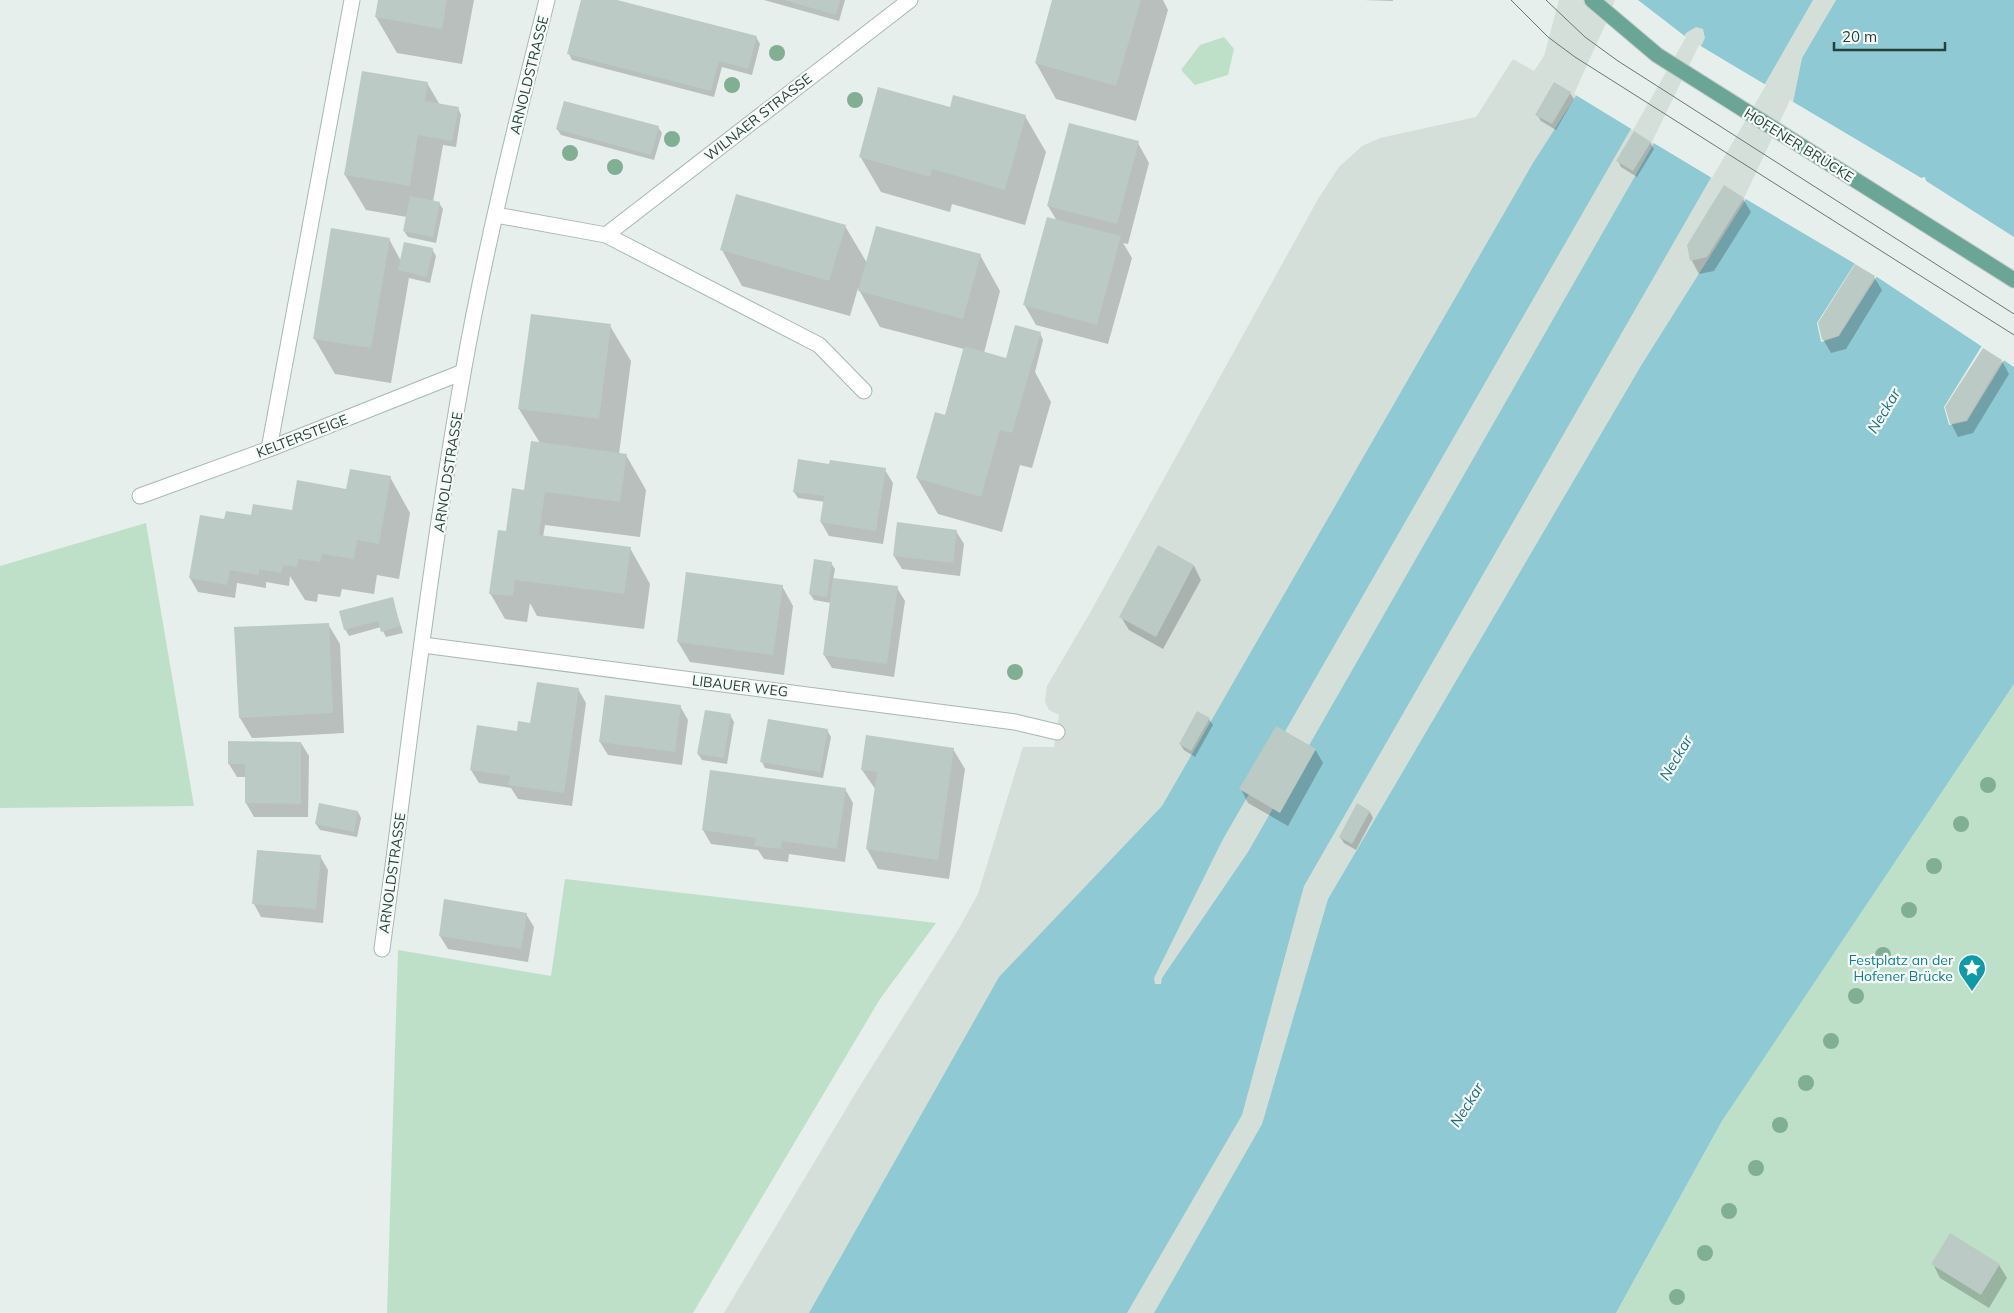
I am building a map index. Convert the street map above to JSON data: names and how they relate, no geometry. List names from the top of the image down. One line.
{"streets":{"main road":["HOFENER BRÜCKE"],"street":["ARNOLDSTRASSE","WILNAER STRASSE","KELTERSTEIGE","LIBAUER WEG"]},"crossings":[["ARNOLDSTRASSE","KELTERSTEIGE"],["ARNOLDSTRASSE","LIBAUER WEG"]],"water":["Neckar"],"places":{"place":["Festplatz an der Hofener Brücke"]},"scale_bar":"20 m"}
